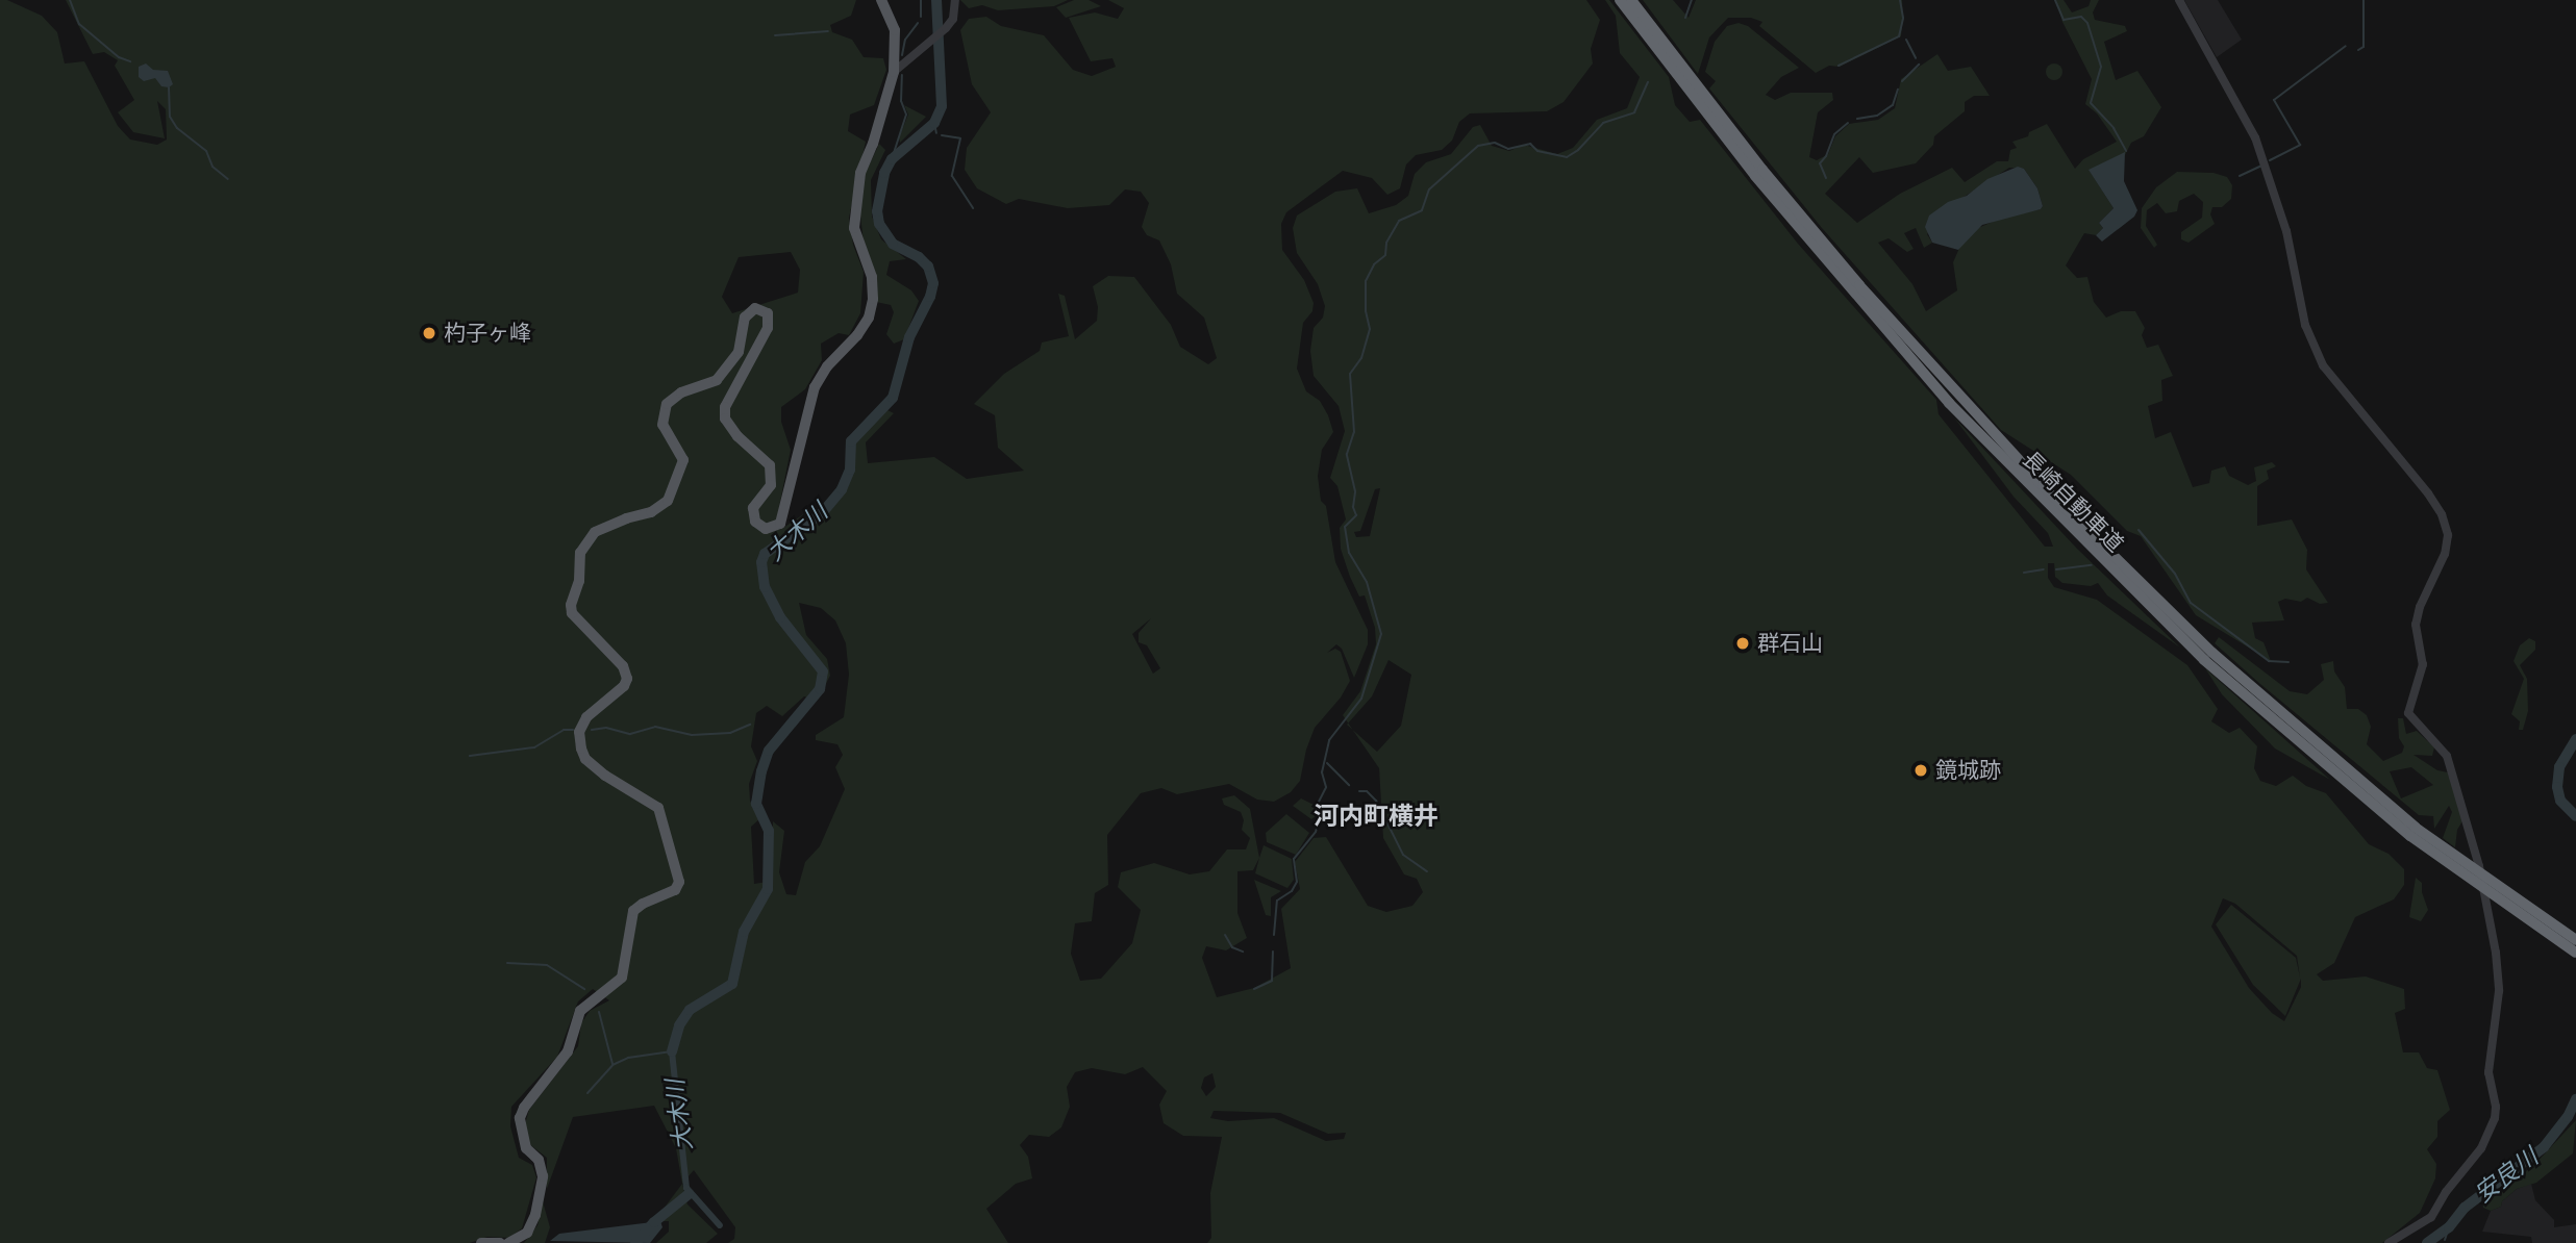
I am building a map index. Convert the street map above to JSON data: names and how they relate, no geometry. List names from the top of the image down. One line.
{"streets":{"highway":["長崎自動車道"]},"districts":["河内町横井"],"water":["大木川","安良川"],"places":["杓子ヶ峰","群石山","鏡城跡"]}
